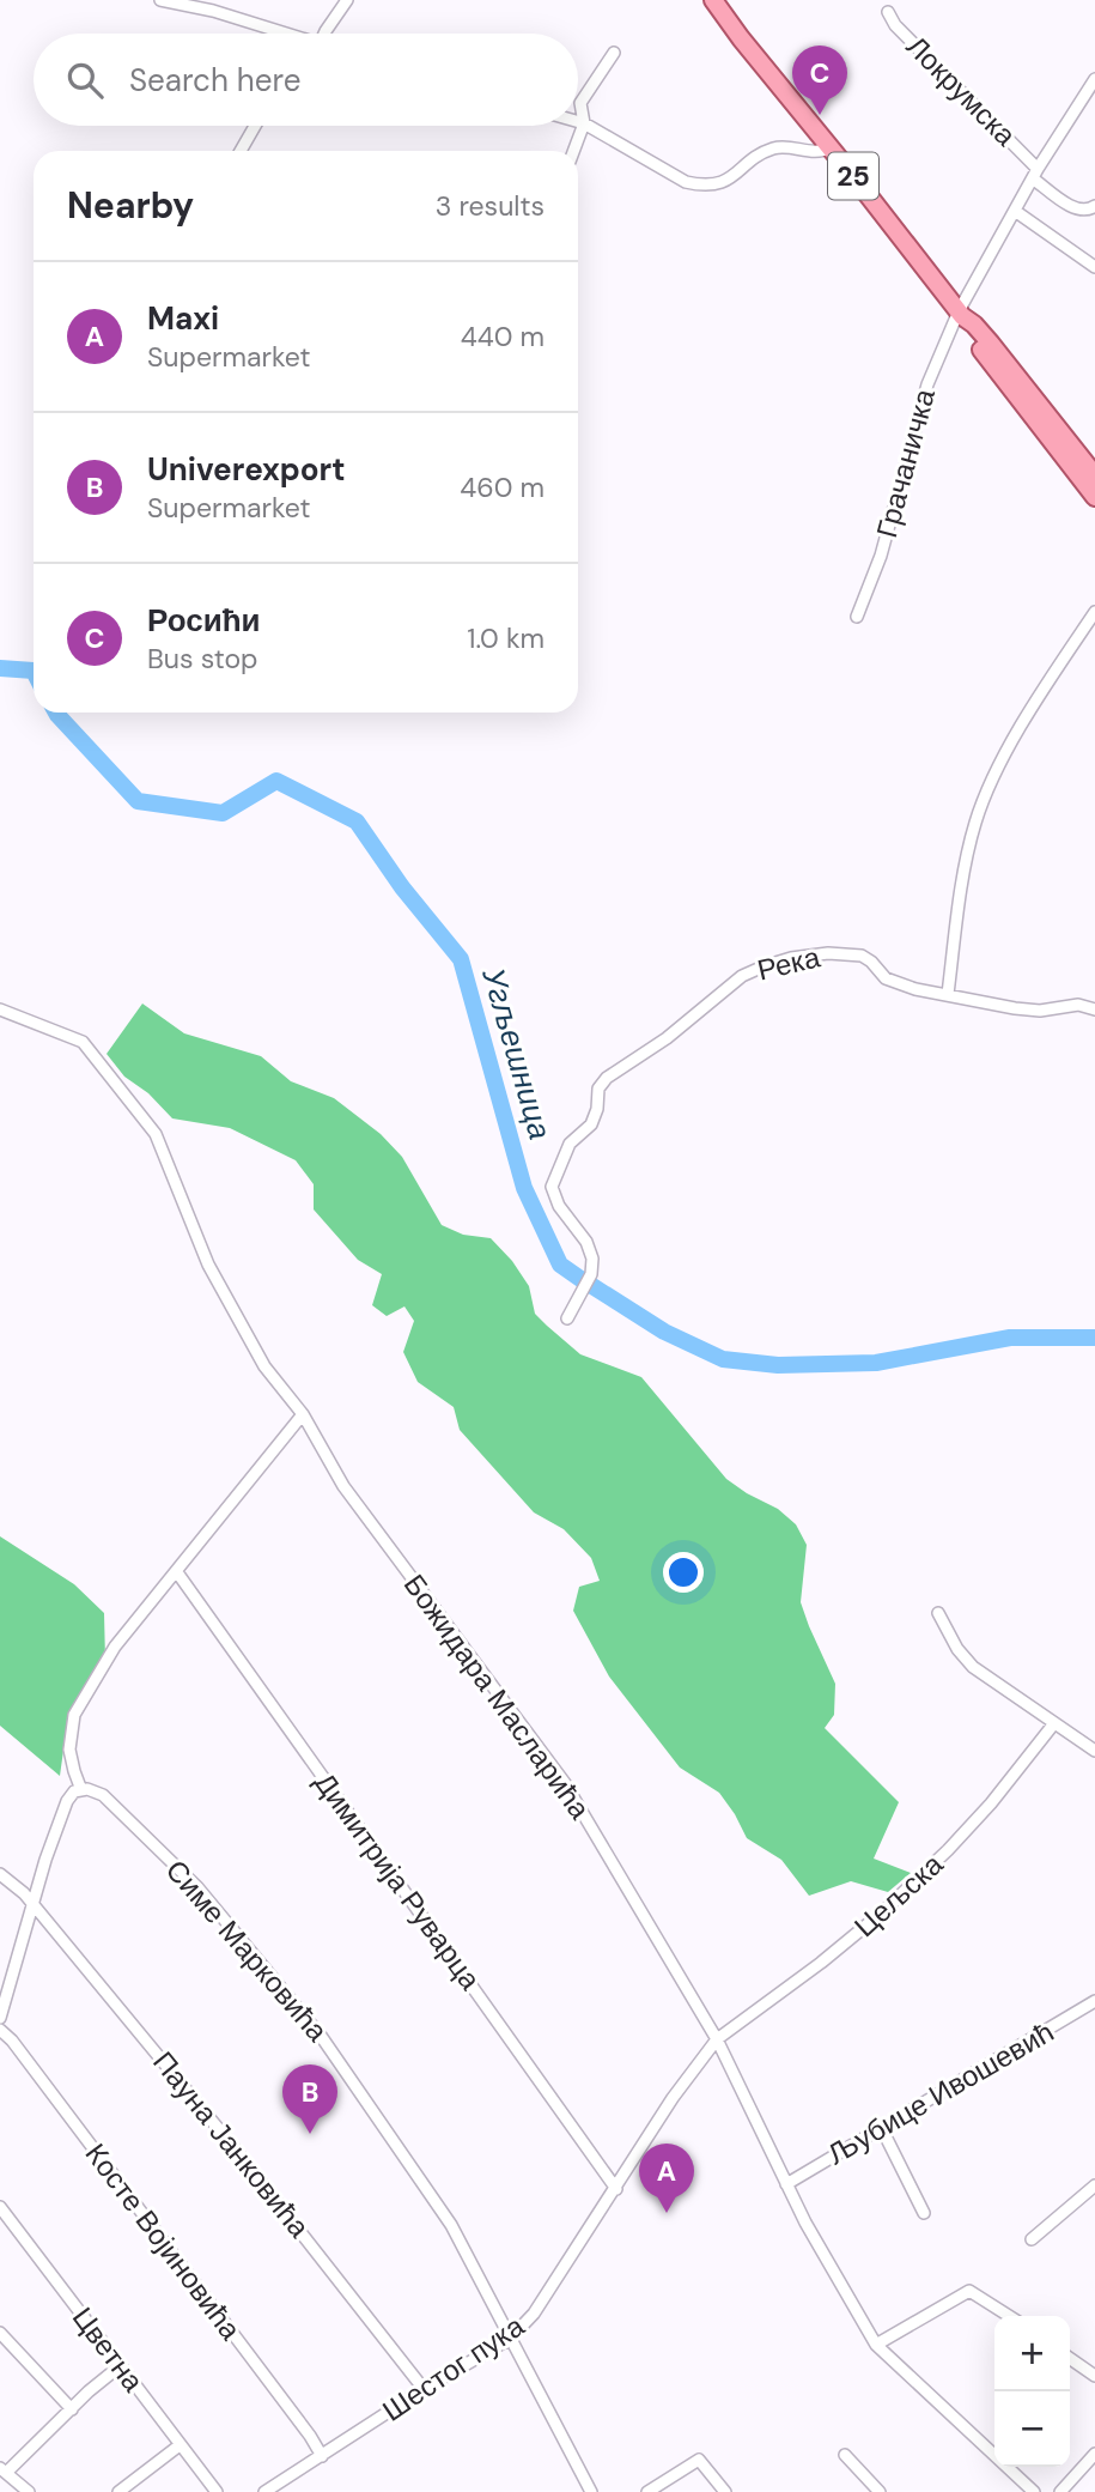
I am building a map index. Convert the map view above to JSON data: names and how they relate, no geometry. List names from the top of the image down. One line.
{"streets":{"main road":["25"],"street":["Локрумска","Грачаничка","Река","Божидара Масларића","Димитрија Руварца","Цељска","Симе Марковића","Љубице Ивошевић","Пауна Јанковића","Косте Војиновића","Цветна","Шестог пука"]},"crossings":[["Локрумска","Грачаничка"],["25","Грачаничка"],["Божидара Масларића","Цељска"],["Божидара Масларића","Љубице Ивошевић"],["Божидара Масларића","Шестог пука"],["Димитрија Руварца","Шестог пука"],["Цељска","Шестог пука"],["Симе Марковића","Шестог пука"],["Пауна Јанковића","Шестог пука"],["Косте Војиновића","Шестог пука"]],"water":["Угљешница"],"page":{"search":"Search here","pins":["C","B","A"],"heading":["Nearby","3 results"],"list":[{"mark":"A","name":"Maxi","note":"Supermarket","value":"440 m"},{"mark":"B","name":"Univerexport","note":"Supermarket","value":"460 m"},{"mark":"C","name":"Росићи","note":"Bus stop","value":"1.0 km"}],"map_buttons":["+","−"]}}
